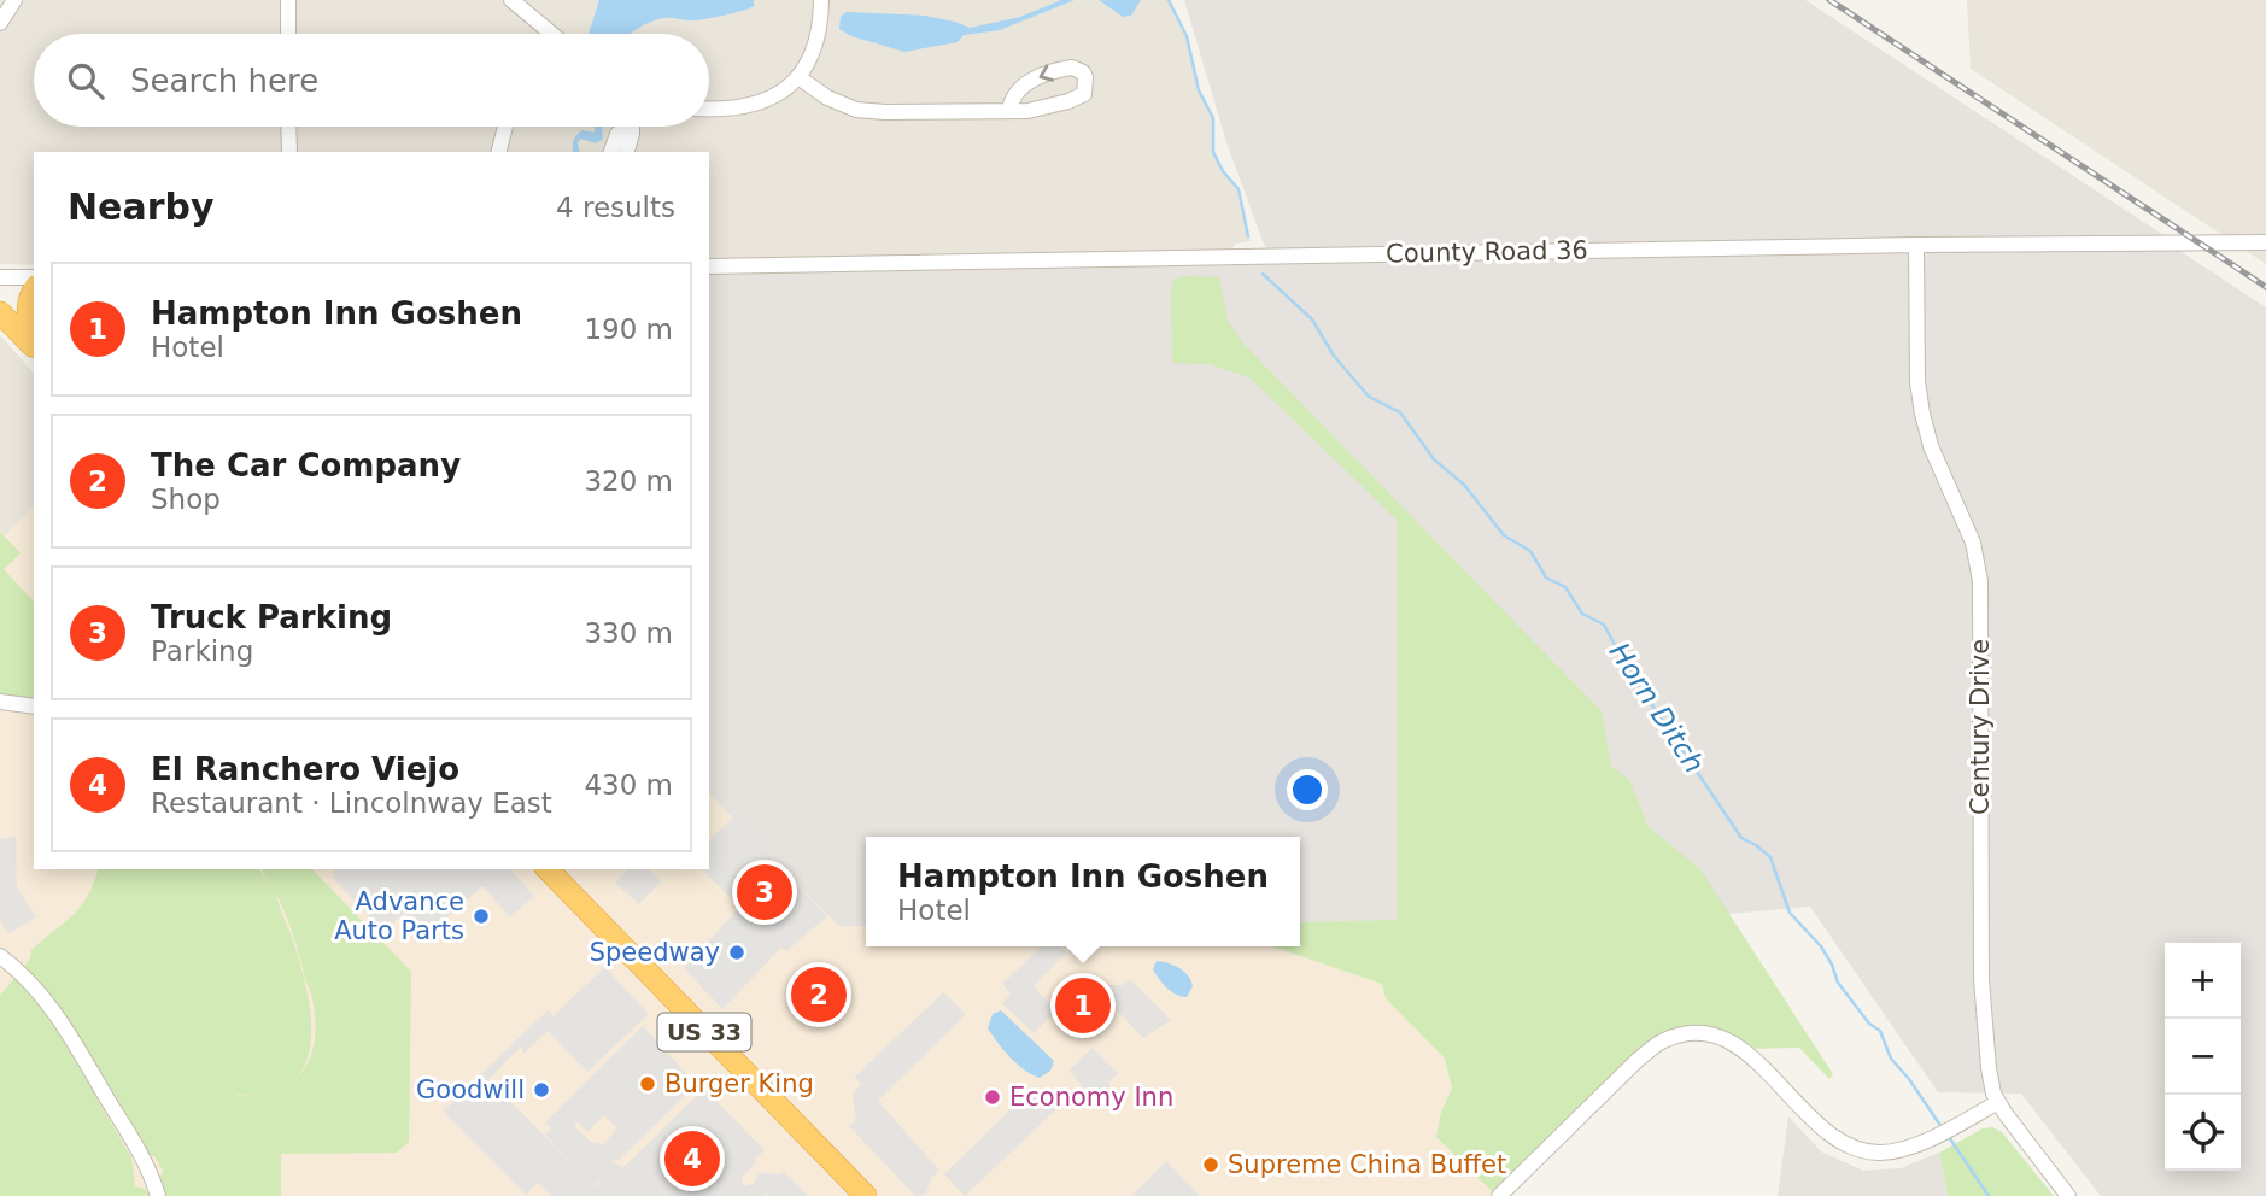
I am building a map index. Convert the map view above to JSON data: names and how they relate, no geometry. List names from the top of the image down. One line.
{"streets":{"highway":["US 33"],"street":["County Road 36","Century Drive"]},"crossings":[["County Road 36","Century Drive"]],"water":["Horn Ditch"],"places":["Advance Auto Parts","Speedway","Burger King","Goodwill","Economy Inn","Supreme China Buffet"],"page":{"search":"Search here","heading":["Nearby","4 results"],"list":[{"mark":"1","name":"Hampton Inn Goshen","note":"Hotel","value":"190 m"},{"mark":"2","name":"The Car Company","note":"Shop","value":"320 m"},{"mark":"3","name":"Truck Parking","note":"Parking","value":"330 m"},{"mark":"4","name":"El Ranchero Viejo","note":"Restaurant · Lincolnway East","value":"430 m"}],"popup":["Hampton Inn Goshen","Hotel"],"pins":["3","2","1","4"],"map_buttons":["+","−"]}}
